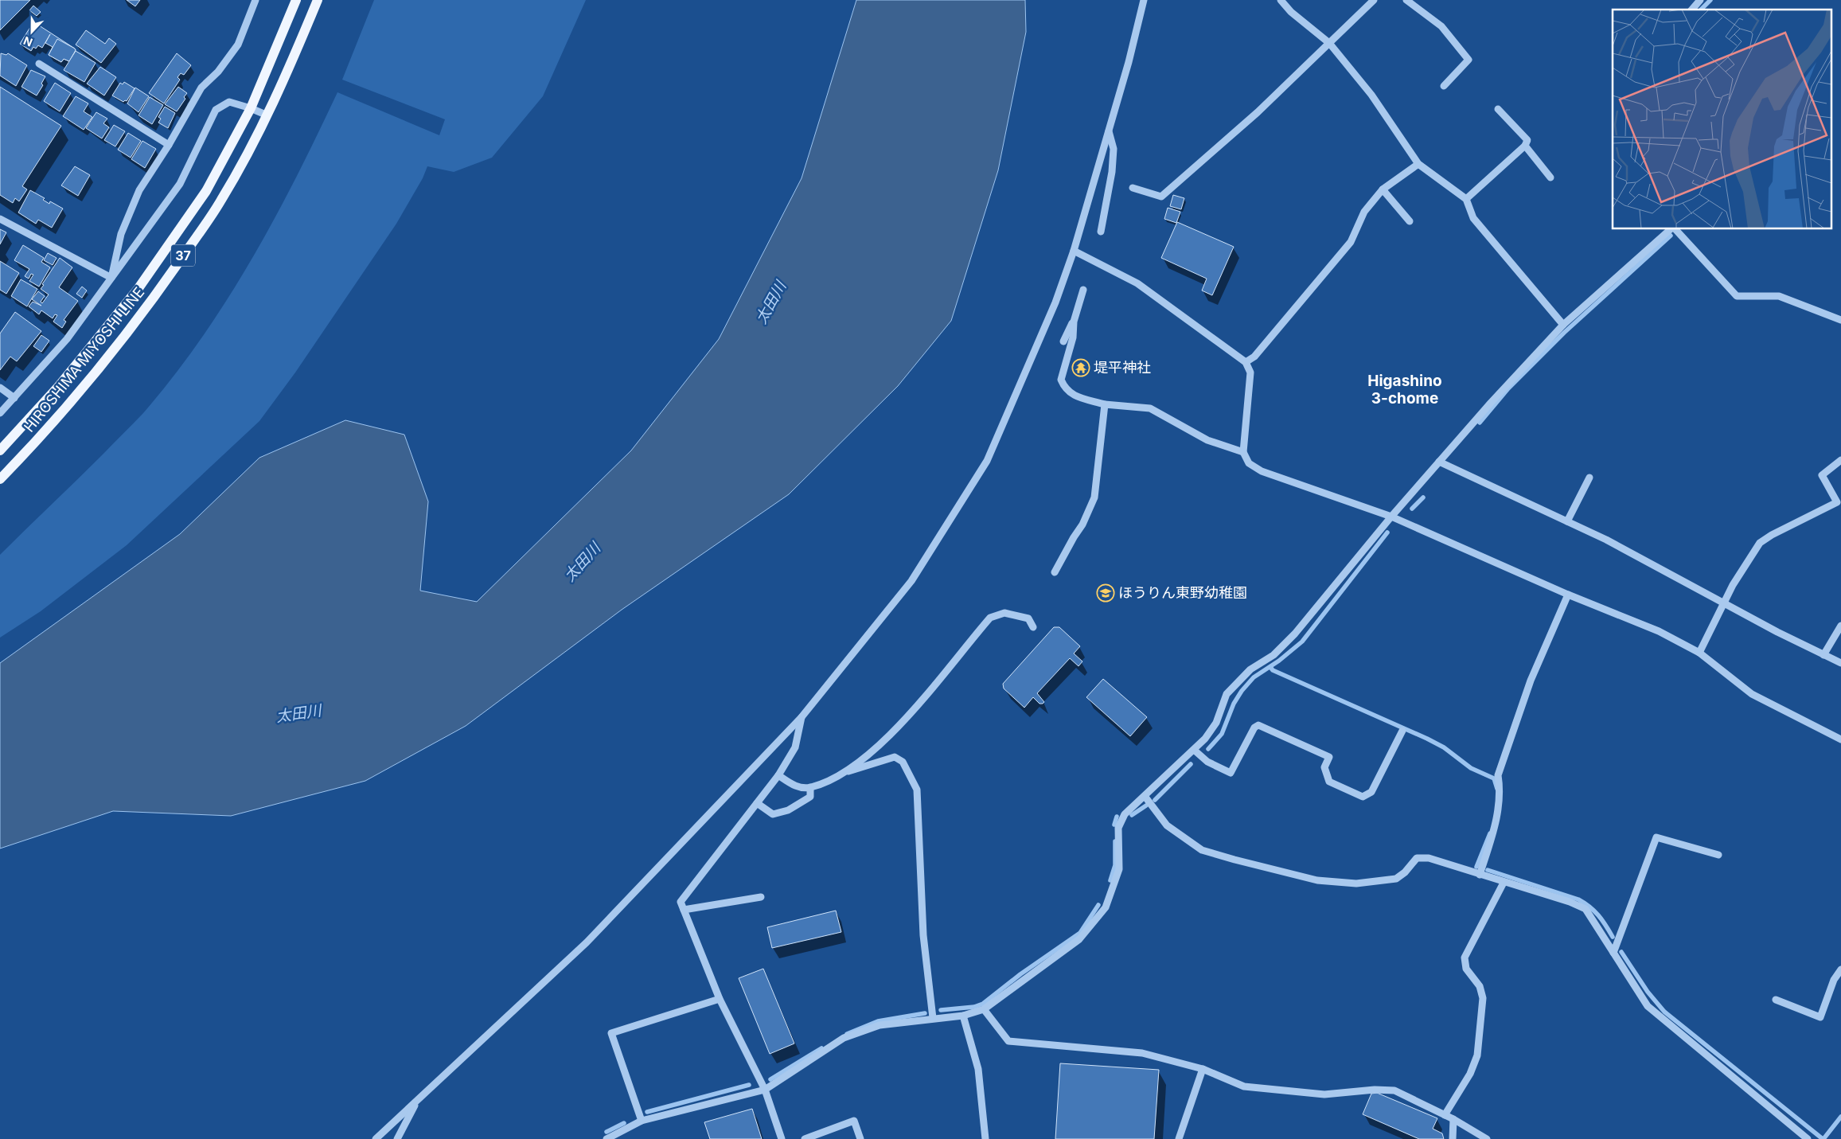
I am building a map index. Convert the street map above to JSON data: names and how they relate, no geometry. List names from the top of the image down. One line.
{"streets":{"main road":["37","HIROSHIMA MIYOSHI LINE"]},"districts":["Higashino 3-chome"],"water":["太田川"],"places":{"temple":["堤平神社"],"school or university":["ほうりん東野幼稚園"]},"north":"bottom"}
